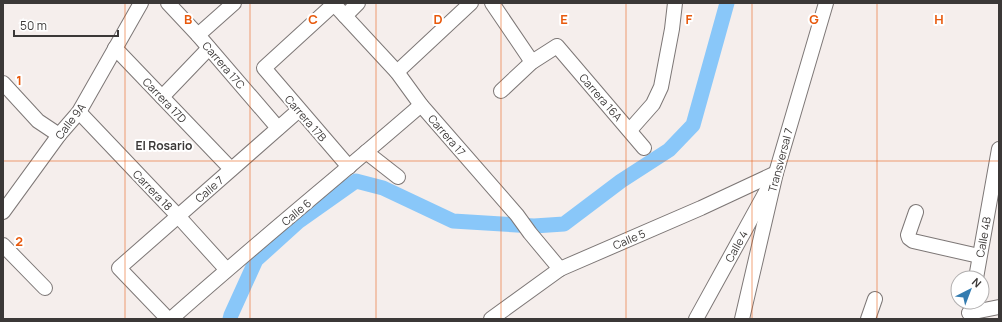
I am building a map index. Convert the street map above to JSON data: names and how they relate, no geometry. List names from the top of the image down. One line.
{"streets":{"street":["Carrera 17C","Carrera 16A","Carrera 17D","Carrera 17B","Calle 9A","Carrera 17","Transversal 7","Calle 7","Carrera 18","Calle 6","Calle 4B","Calle 5","Calle 4"]},"crossings":[["Carrera 17C","Calle 7"],["Carrera 17D","Calle 9A"],["Carrera 17D","Calle 7"],["Carrera 17B","Carrera 17"],["Carrera 17B","Calle 7"],["Carrera 17B","Calle 6"],["Calle 9A","Carrera 18"],["Carrera 17","Calle 6"],["Carrera 17","Calle 5"],["Transversal 7","Calle 5"],["Transversal 7","Calle 4"],["Calle 7","Carrera 18"],["Calle 7","Calle 6"],["Carrera 18","Calle 6"],["Calle 5","Calle 4"]],"districts":["El Rosario"],"scale_bar":"50 m","north":"top right","grid":{"columns":["B","C","D","E","F","G","H"],"rows":["1","2"]}}
